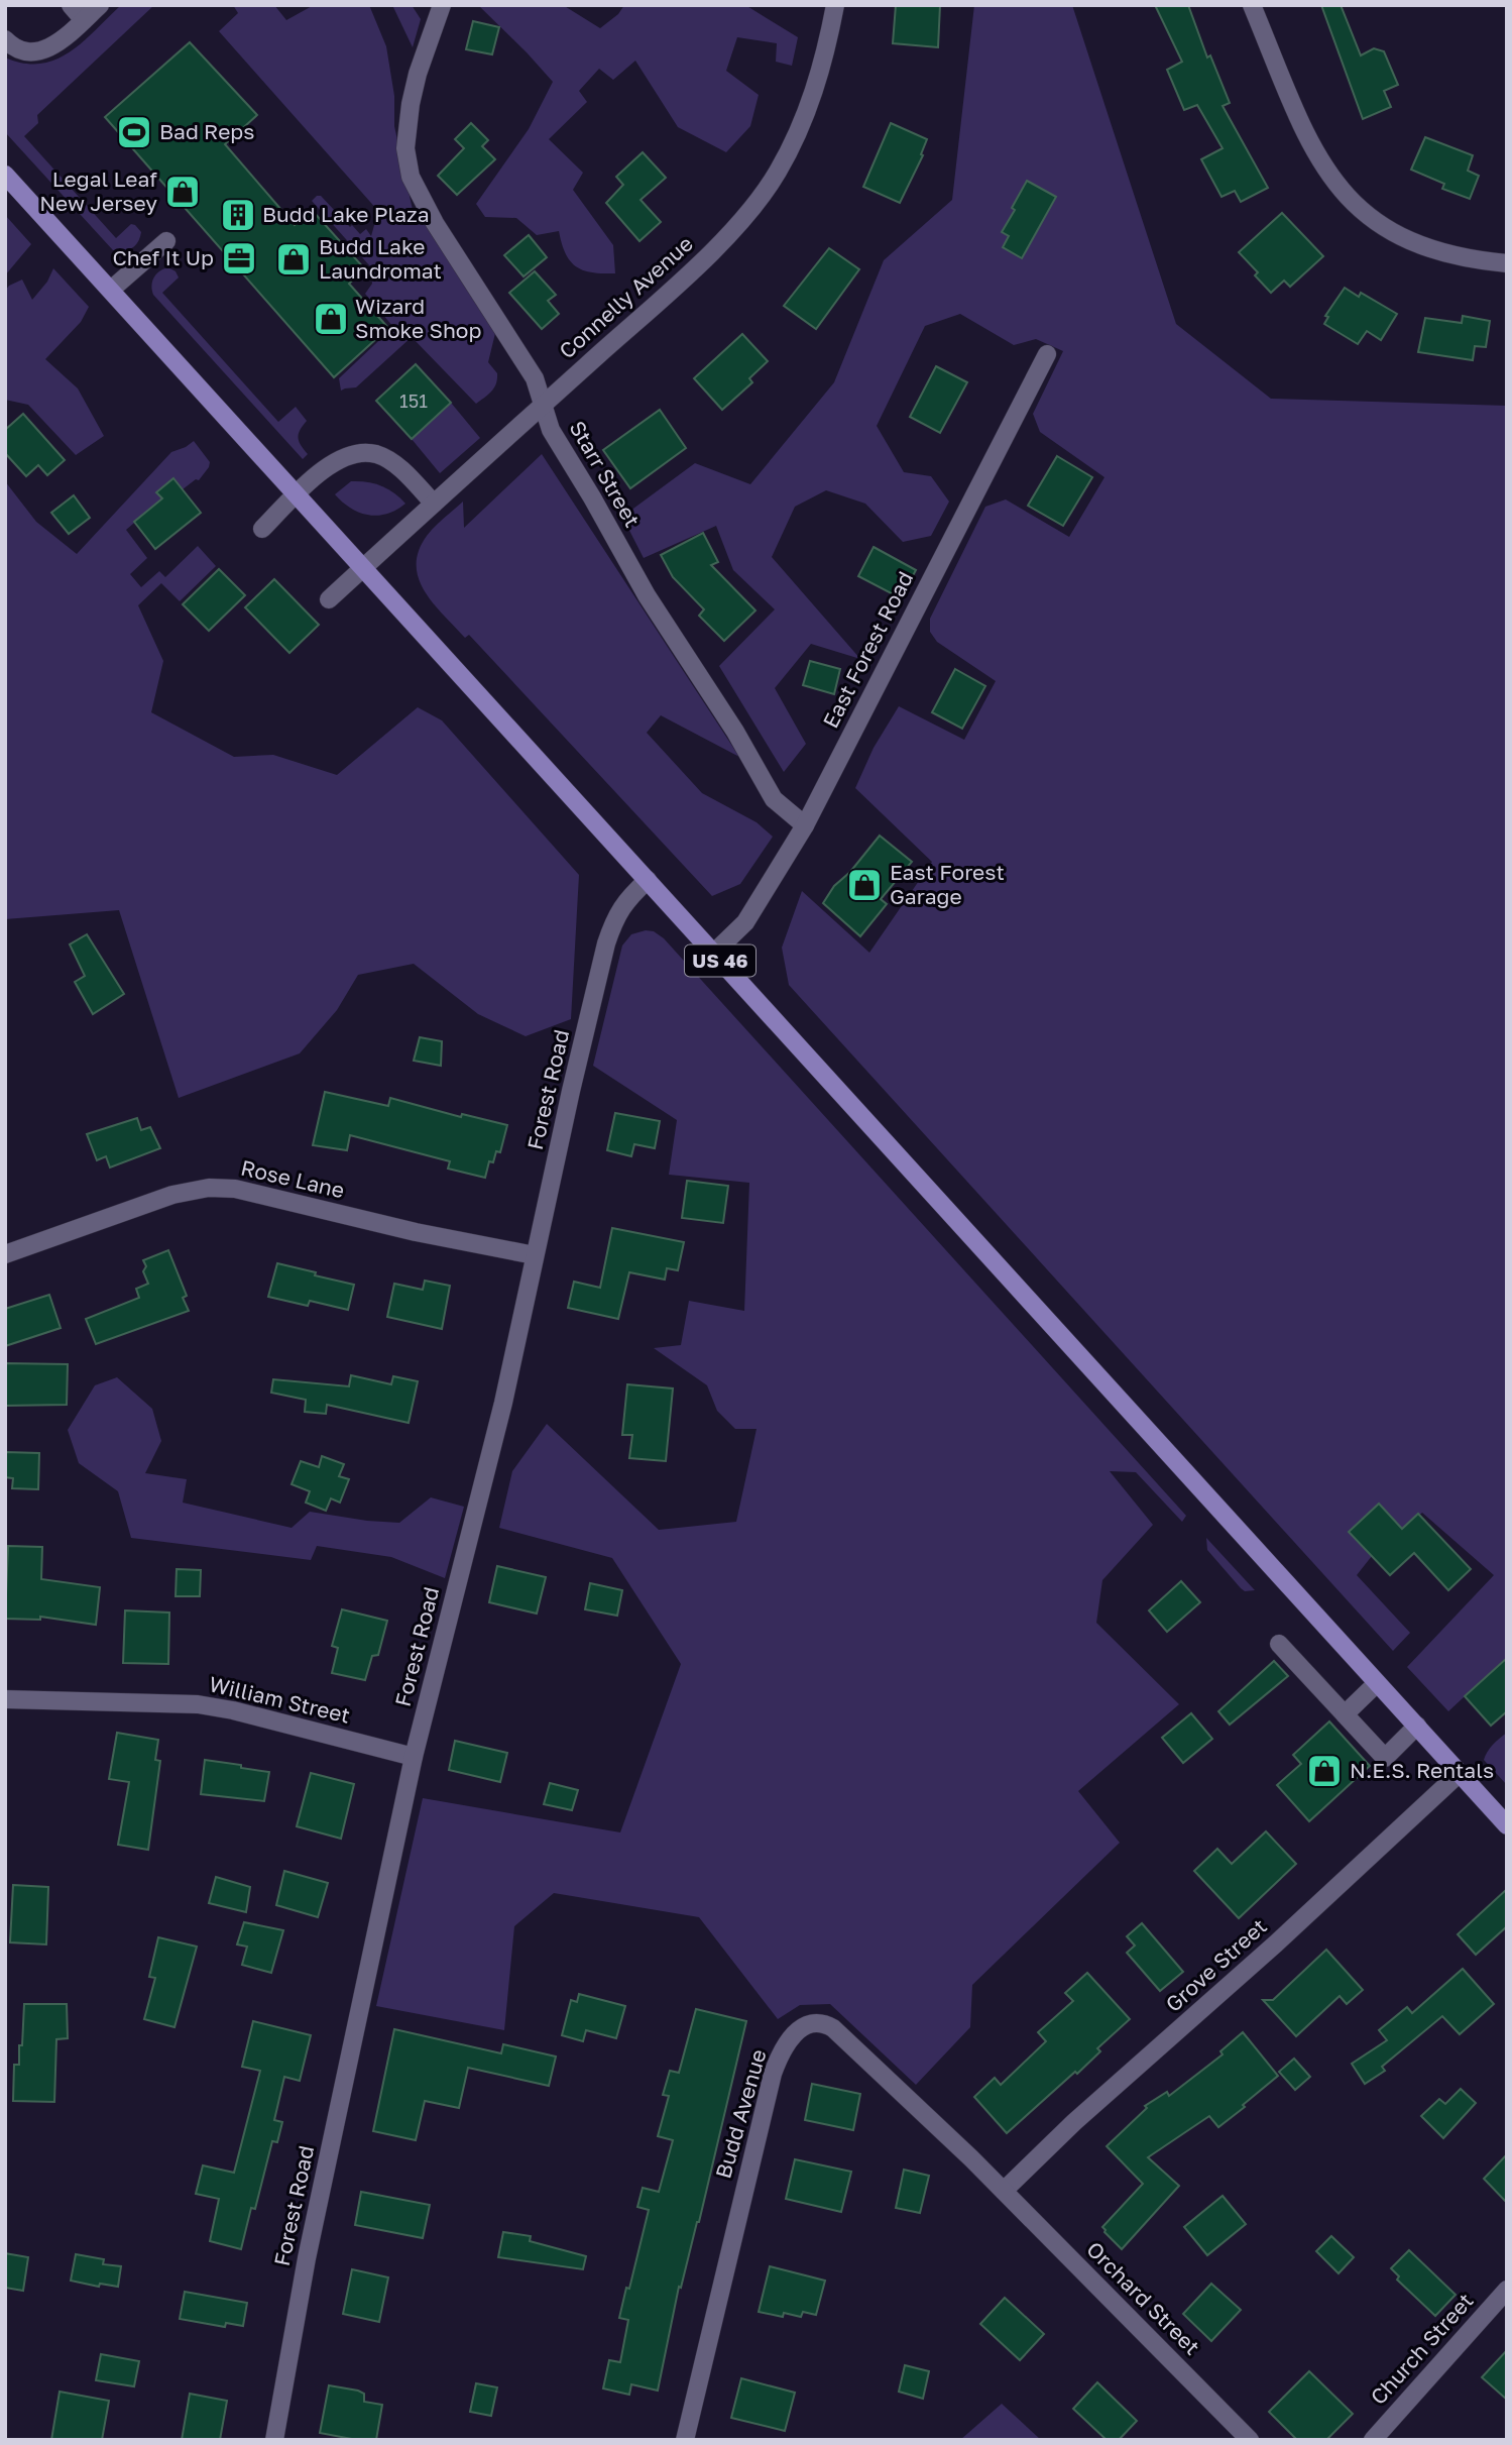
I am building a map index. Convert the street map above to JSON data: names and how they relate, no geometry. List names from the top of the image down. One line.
{"streets":{"main road":["US 46"],"street":["Connelly Avenue","Starr Street","East Forest Road","Forest Road","Rose Lane","William Street","Grove Street","Budd Avenue","Orchard Street","Church Street"]},"crossings":[["Connelly Avenue","Starr Street"],["Connelly Avenue","US 46"],["Starr Street","East Forest Road"],["East Forest Road","US 46"],["US 46","Forest Road"],["US 46","Grove Street"],["Forest Road","Rose Lane"],["Forest Road","William Street"],["Grove Street","Budd Avenue"],["Grove Street","Orchard Street"],["Budd Avenue","Orchard Street"]],"places":{"sports":["Bad Reps"],"shop":["Legal Leaf New Jersey","Budd Lake Laundromat","Wizard Smoke Shop","East Forest Garage","N.E.S. Rentals"],"building":["Budd Lake Plaza"],"office":["Chef It Up"]},"house_numbers":["151"]}
